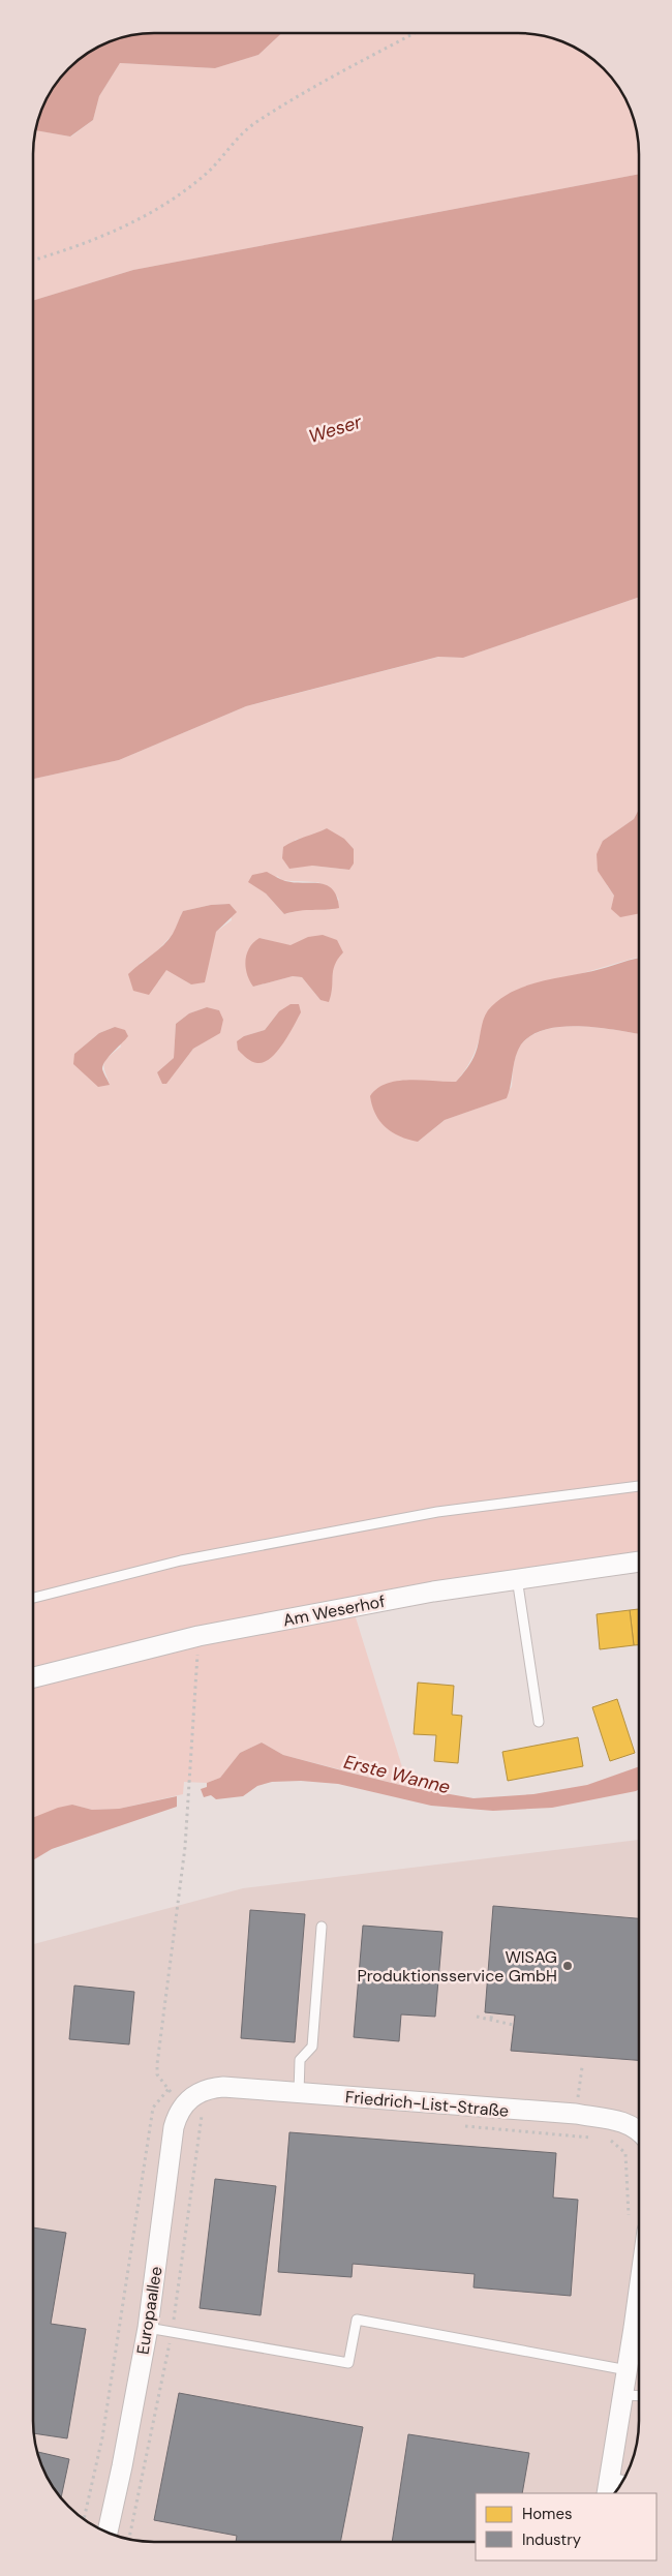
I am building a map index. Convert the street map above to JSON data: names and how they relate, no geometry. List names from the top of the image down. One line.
{"streets":{"street":["Am Weserhof","Friedrich-List-Straße","Europaallee"]},"crossings":[["Friedrich-List-Straße","Europaallee"]],"water":["Weser","Erste Wanne"],"places":["WISAG Produktionsservice GmbH"],"legend":["Homes","Industry"]}
